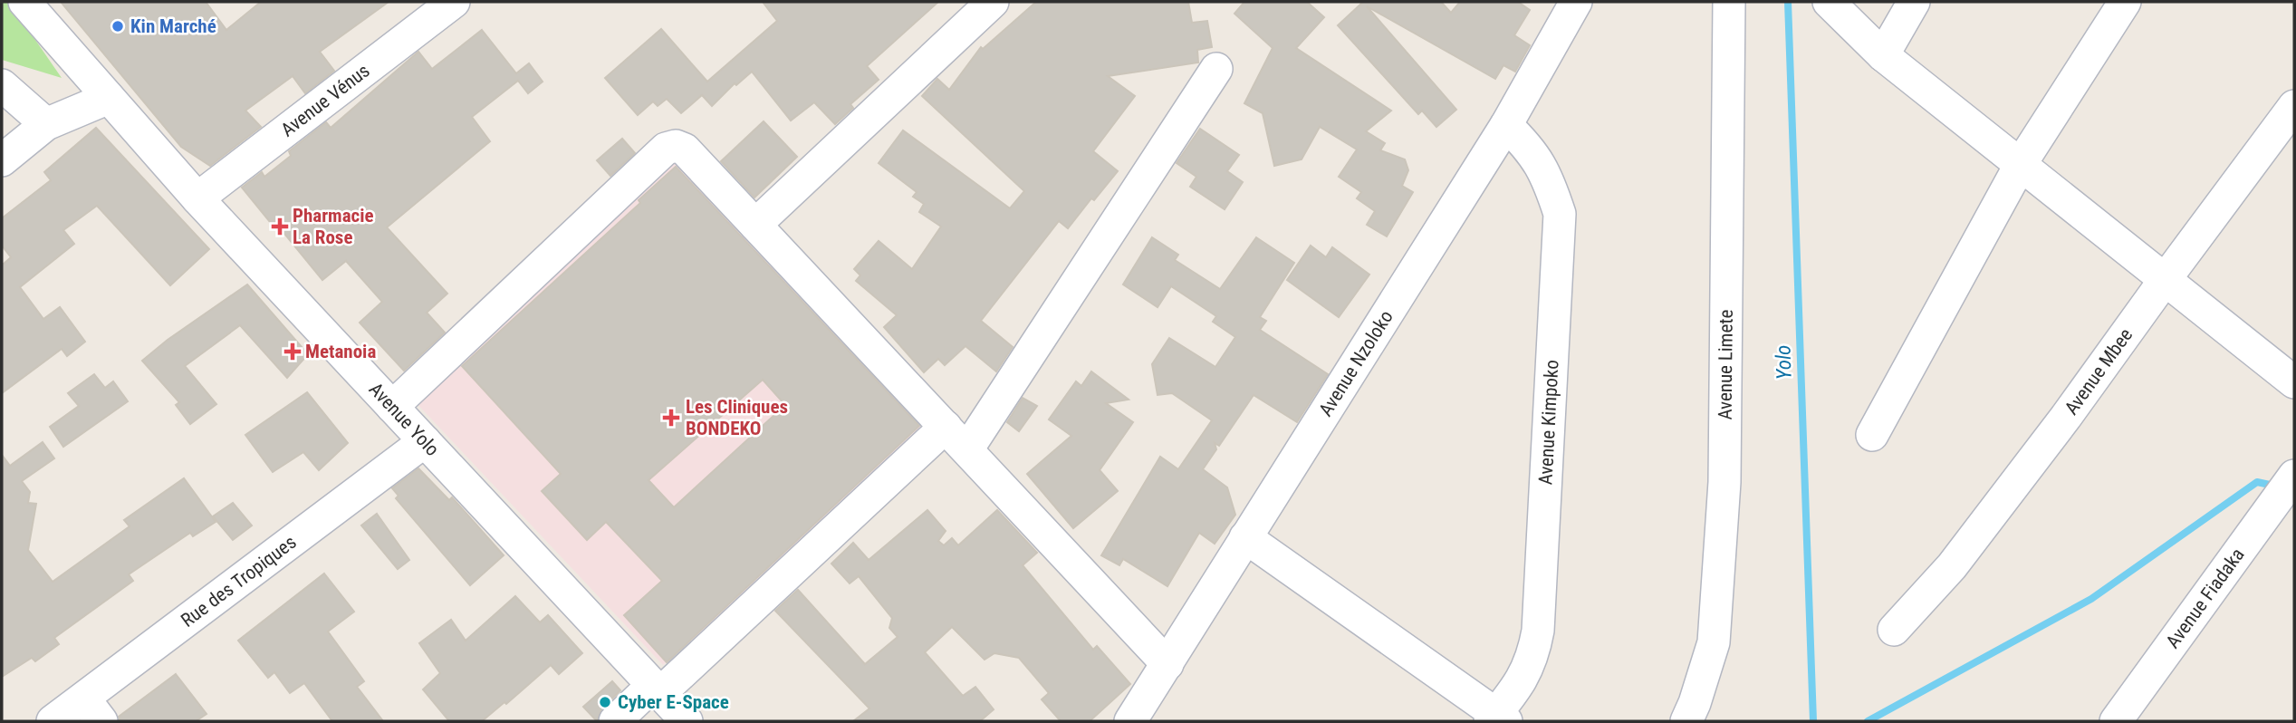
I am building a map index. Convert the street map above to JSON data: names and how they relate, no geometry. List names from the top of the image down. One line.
{"streets":{"street":["Avenue Vénus","Avenue Nzoloko","Avenue Limete","Avenue Mbee","Avenue Yolo","Avenue Kimpoko","Rue des Tropiques","Avenue Fiadaka"]},"crossings":[["Avenue Vénus","Avenue Yolo"],["Avenue Nzoloko","Avenue Kimpoko"],["Avenue Yolo","Rue des Tropiques"]],"water":["Yolo"],"places":{"other":["Kin Marché","Cyber E-Space"],"health":["Pharmacie La Rose","Metanoia","Les Cliniques BONDEKO"]}}
